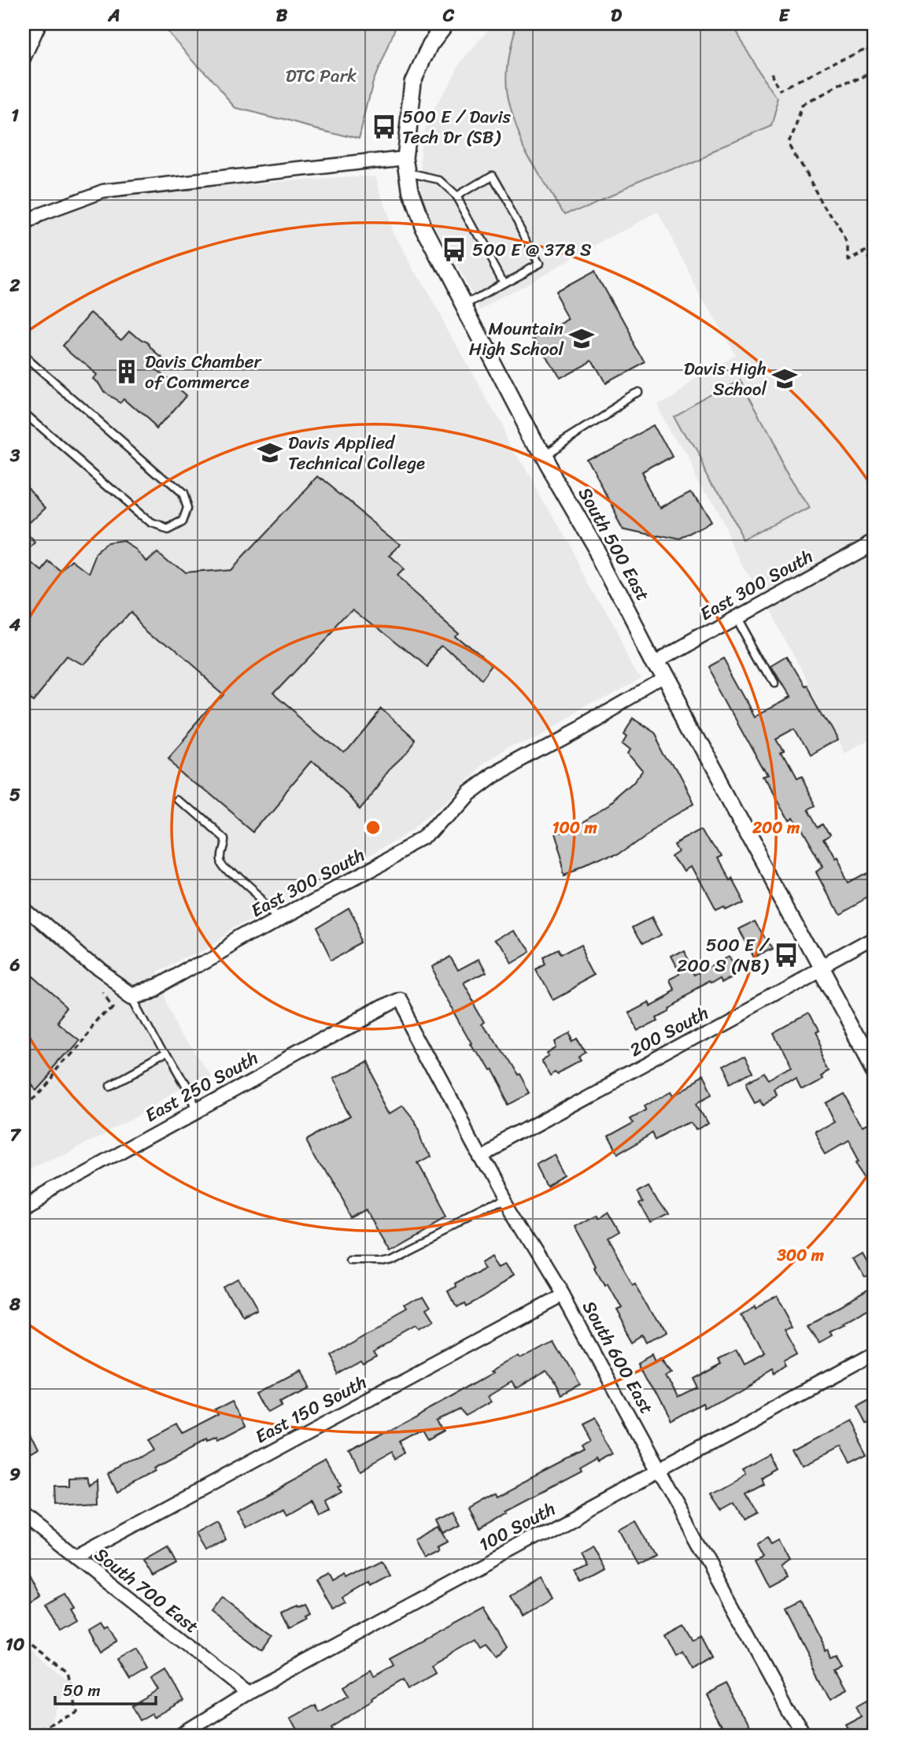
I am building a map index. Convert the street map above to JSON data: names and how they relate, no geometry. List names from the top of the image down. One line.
{"streets":{"street":["South 500 East","East 300 South","200 South","East 250 South","South 600 East","East 150 South","100 South","South 700 East"]},"crossings":[["South 500 East","East 300 South"],["South 500 East","200 South"],["200 South","South 600 East"],["East 250 South","South 600 East"],["South 600 East","East 150 South"],["South 600 East","100 South"],["East 150 South","South 700 East"],["100 South","South 700 East"]],"parks":["DTC Park"],"places":{"bus stop":["500 E / Davis Tech Dr (SB)","500 E @ 378 S","500 E / 200 S (NB)"],"school or university":["Mountain High School","Davis High School","Davis Applied Technical College"],"building":["Davis Chamber of Commerce"]},"scale_bar":"50 m","grid":{"columns":["A","B","C","D","E"],"rows":["1","2","3","4","5","6","7","8","9","10"]},"rings":["100 m","200 m","300 m"]}
